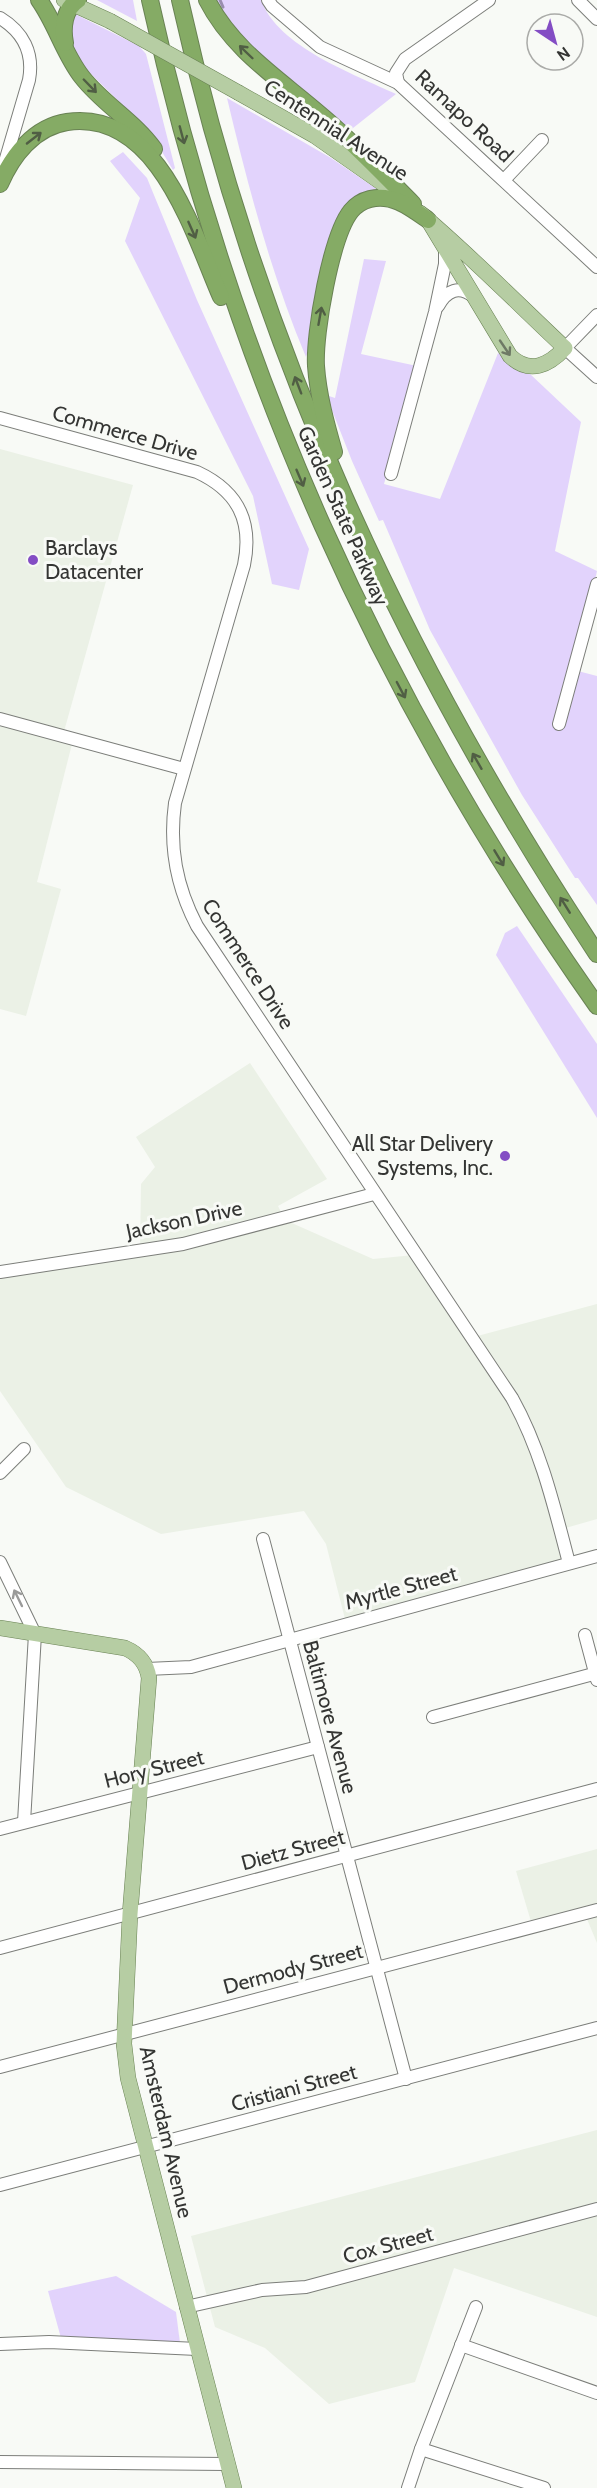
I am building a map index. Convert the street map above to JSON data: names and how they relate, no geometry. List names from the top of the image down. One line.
{"streets":{"highway":["Garden State Parkway"],"main road":["Centennial Avenue","Amsterdam Avenue"],"street":["Ramapo Road","Commerce Drive","Jackson Drive","Myrtle Street","Baltimore Avenue","Hory Street","Dietz Street","Dermody Street","Cristiani Street","Cox Street"]},"crossings":[["Commerce Drive","Jackson Drive"],["Commerce Drive","Myrtle Street"],["Myrtle Street","Baltimore Avenue"],["Myrtle Street","Amsterdam Avenue"],["Baltimore Avenue","Hory Street"],["Baltimore Avenue","Dietz Street"],["Baltimore Avenue","Dermody Street"],["Baltimore Avenue","Cristiani Street"],["Hory Street","Amsterdam Avenue"],["Dietz Street","Amsterdam Avenue"],["Dermody Street","Amsterdam Avenue"],["Cristiani Street","Amsterdam Avenue"],["Amsterdam Avenue","Cox Street"]],"places":["Barclays Datacenter","All Star Delivery Systems, Inc."],"north":"bottom right"}
